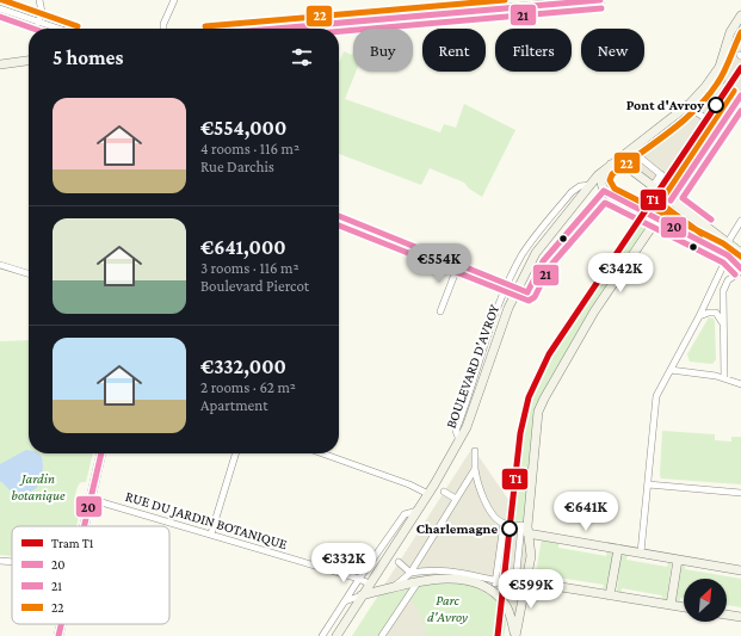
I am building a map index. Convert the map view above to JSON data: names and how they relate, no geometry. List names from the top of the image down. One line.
{"streets":{"street":["BOULEVARD D'AVROY","RUE DU JARDIN BOTANIQUE"]},"crossings":[["BOULEVARD D'AVROY","RUE DU JARDIN BOTANIQUE"]],"parks":["Jardin botanique","Parc d'Avroy"],"places":["Pont d'Avroy","Charlemagne"],"lines":["transit line 20","transit line 22","transit line 21","tram line T1"],"legend":["Tram T1","20","21","22"],"north":"top right","page":{"chip":["Buy","Rent","Filters","New"],"heading":"5 homes","list":[{"name":"€554,000","note":"4 rooms · 116 m² · Rue Darchis"},{"name":"€641,000","note":"3 rooms · 116 m² · Boulevard Piercot"},{"name":"€332,000","note":"2 rooms · 62 m² · Apartment"}],"price":["€554K","€342K","€641K","€332K","€599K"]}}
